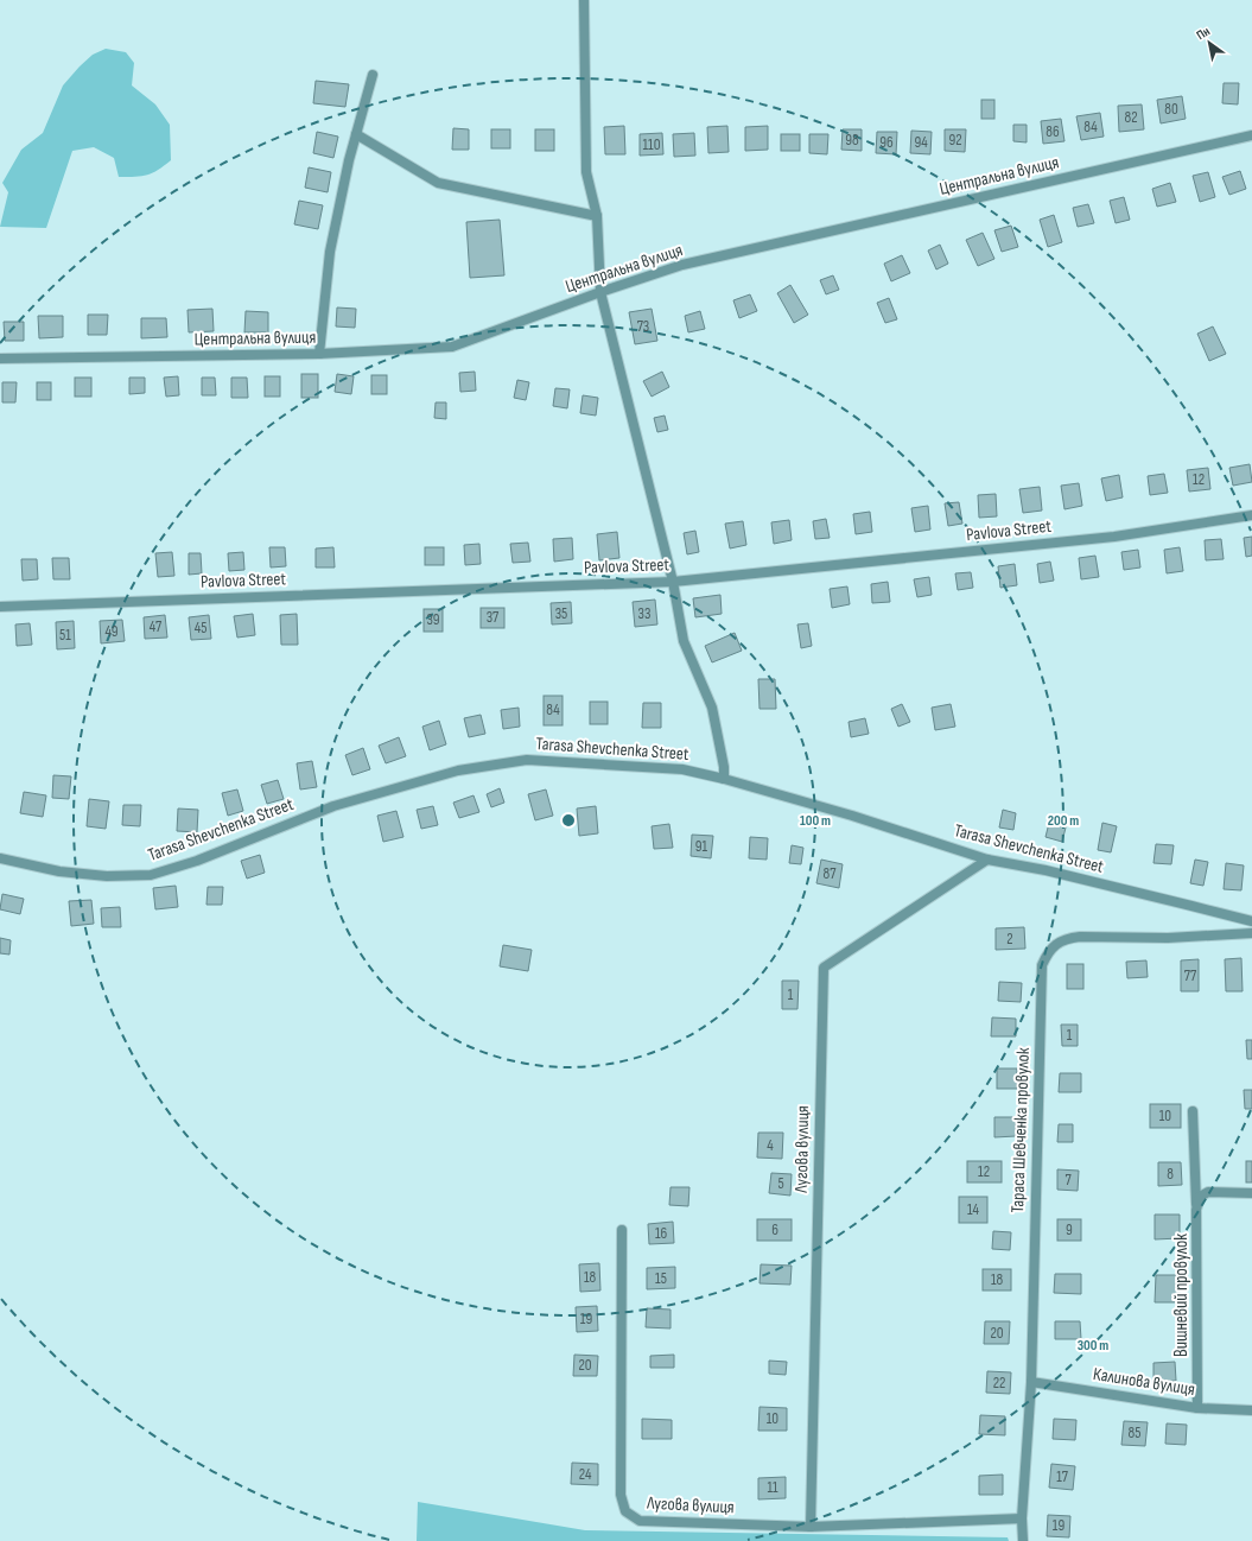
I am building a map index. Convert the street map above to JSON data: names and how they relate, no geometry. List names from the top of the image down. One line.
{"streets":{"street":["Центральна вулиця","Pavlova Street","Tarasa Shevchenka Street","Тараса Шевченка провулок","Лугова вулиця","Вишневий провулок","Калинова вулиця"]},"crossings":[["Tarasa Shevchenka Street","Лугова вулиця"],["Тараса Шевченка провулок","Лугова вулиця"],["Тараса Шевченка провулок","Калинова вулиця"],["Вишневий провулок","Калинова вулиця"]],"house_numbers":["80","82","84","86","98","92","96","94","110","73","12","35","33","37","39","47","45","49","51","84","91","87","2","77","1","1","10","4","12","8","7","5","14","6","9","16","18","15","18","19","20","20","22","10","85","24","17","11","19"],"north":"top left","rings":["100 m","200 m","300 m"]}
